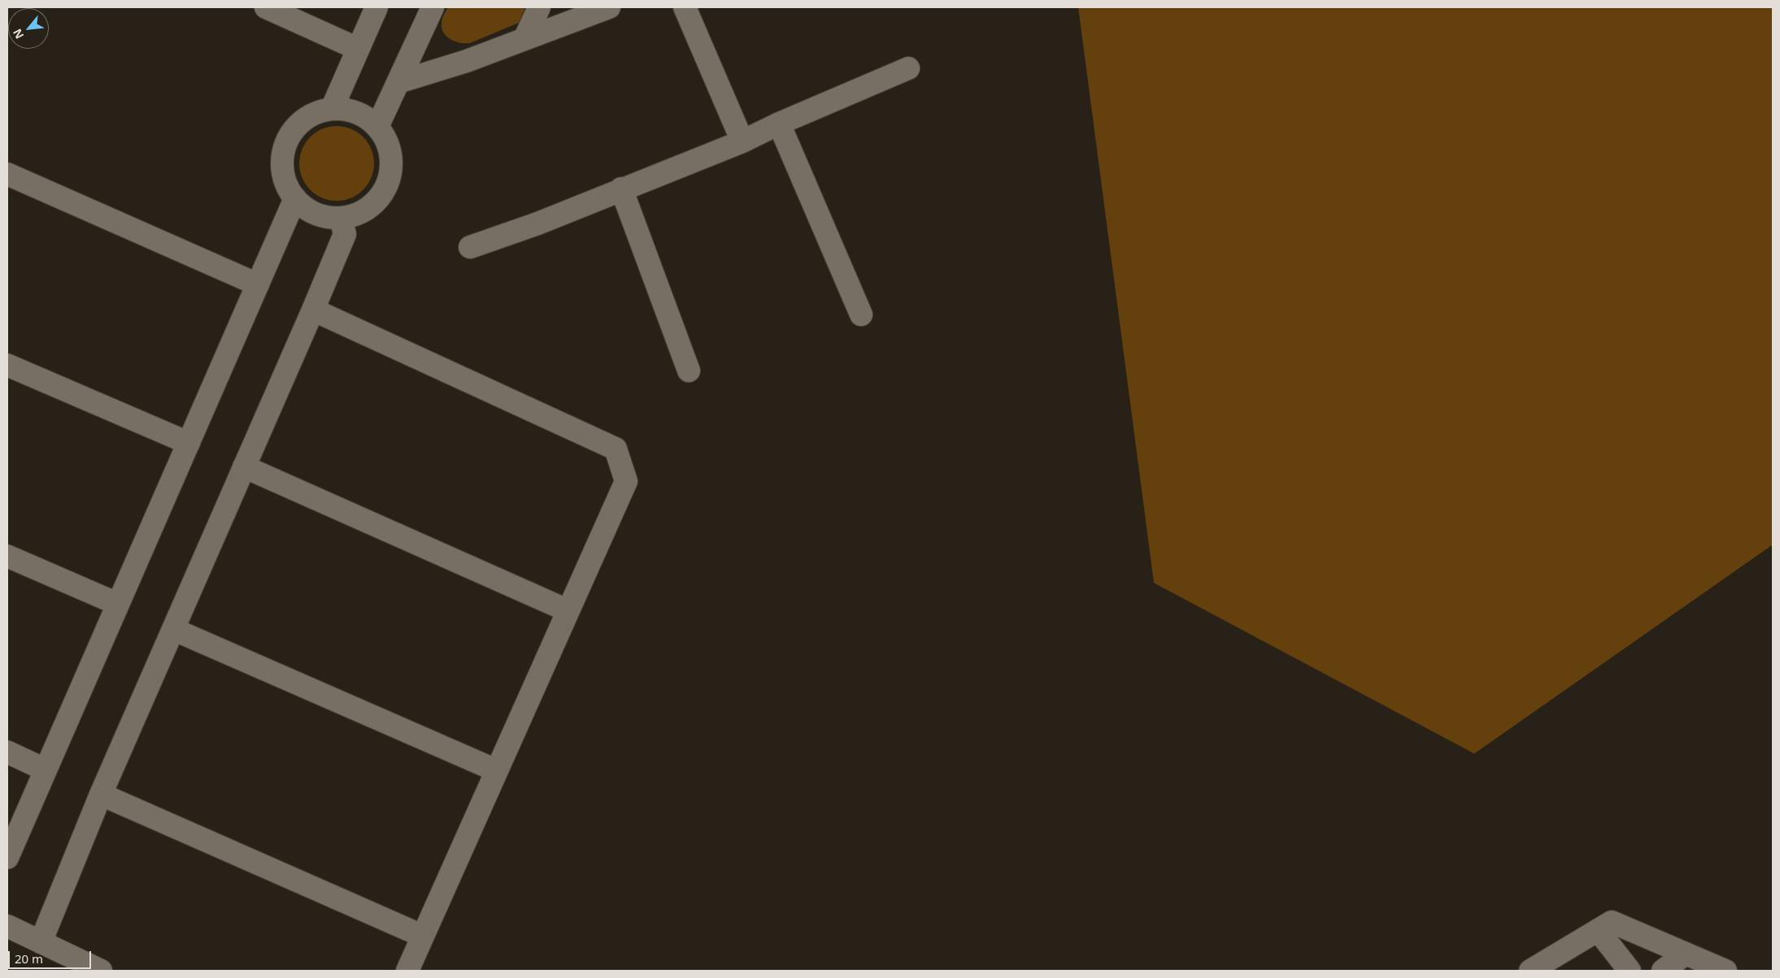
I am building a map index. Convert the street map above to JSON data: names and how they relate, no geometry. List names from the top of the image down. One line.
{"scale_bar":"20 m","north":"bottom left"}
